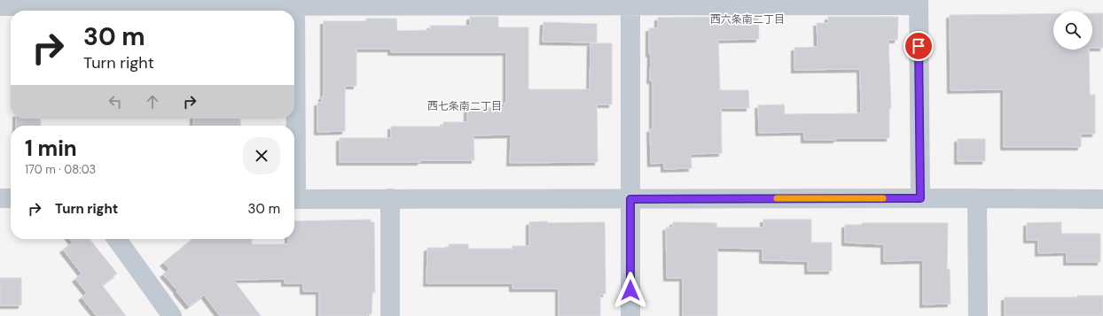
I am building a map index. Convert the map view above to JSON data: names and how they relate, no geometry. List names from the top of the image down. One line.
{"districts":["西六条南二丁目","西七条南二丁目"],"page":{"turn":["30 m","Turn right"],"heading":["1 min","170 m · 08:03"],"list":[{"name":"Turn right","value":"30 m"}]}}
